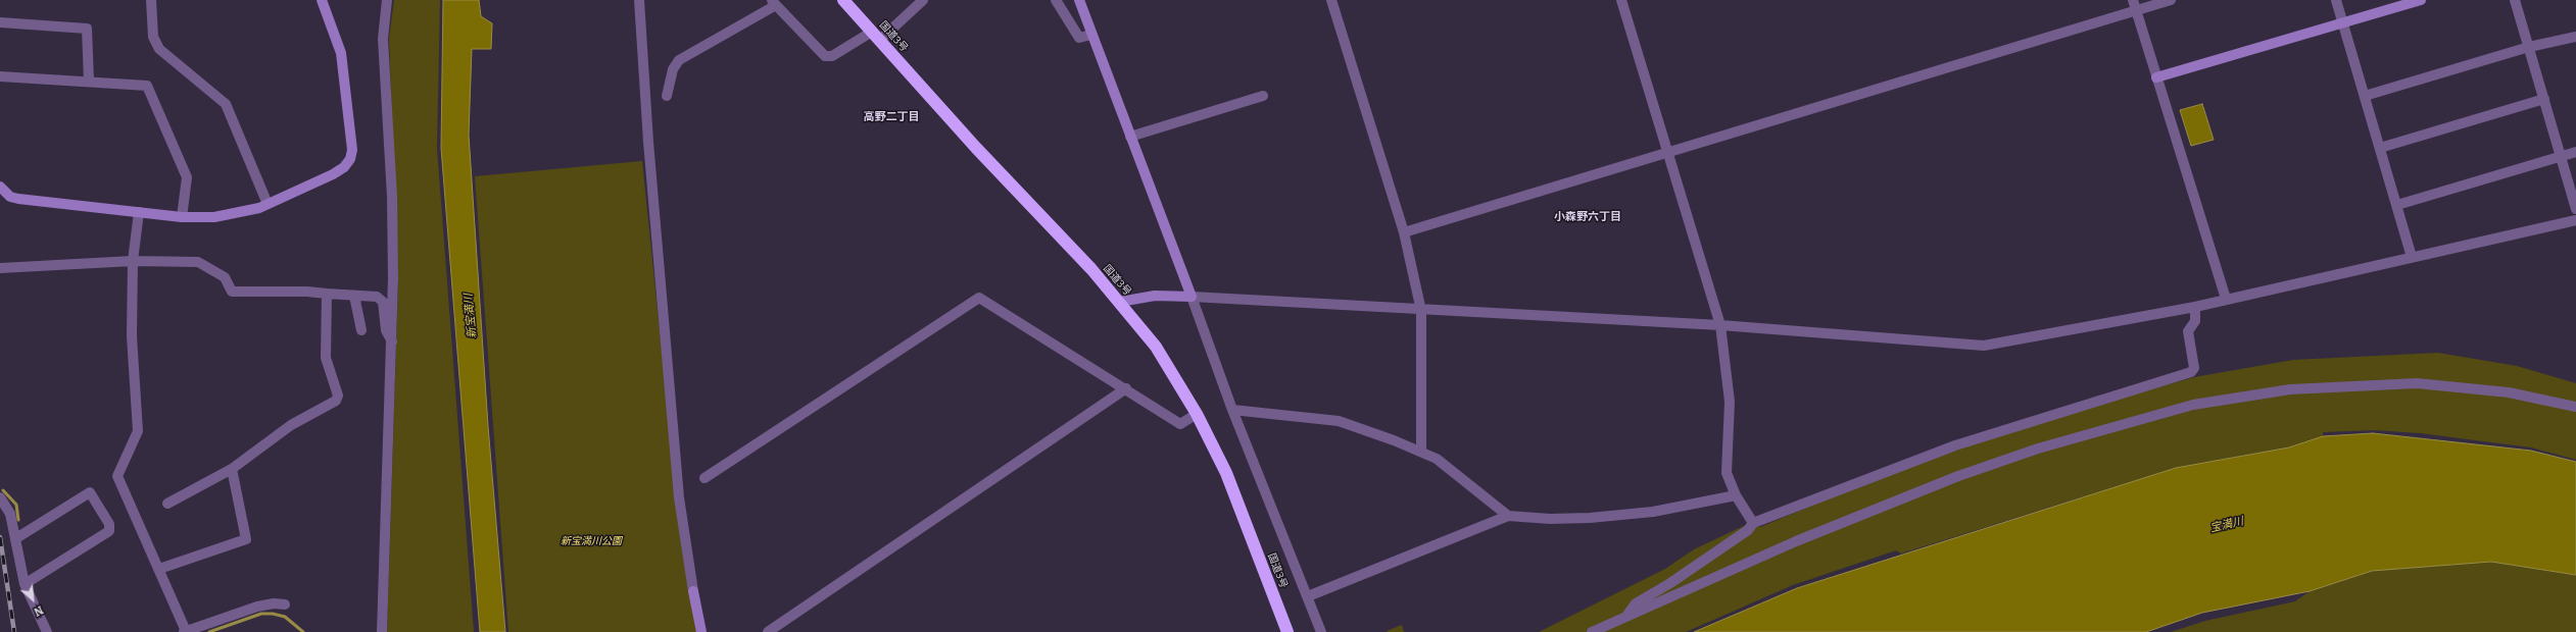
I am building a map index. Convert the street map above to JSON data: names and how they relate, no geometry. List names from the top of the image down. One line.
{"streets":{"highway":["国道3号"]},"districts":["高野二丁目","小森野六丁目"],"water":["新宝満川","宝満川"],"parks":["新宝満川公園"],"north":"bottom right"}
